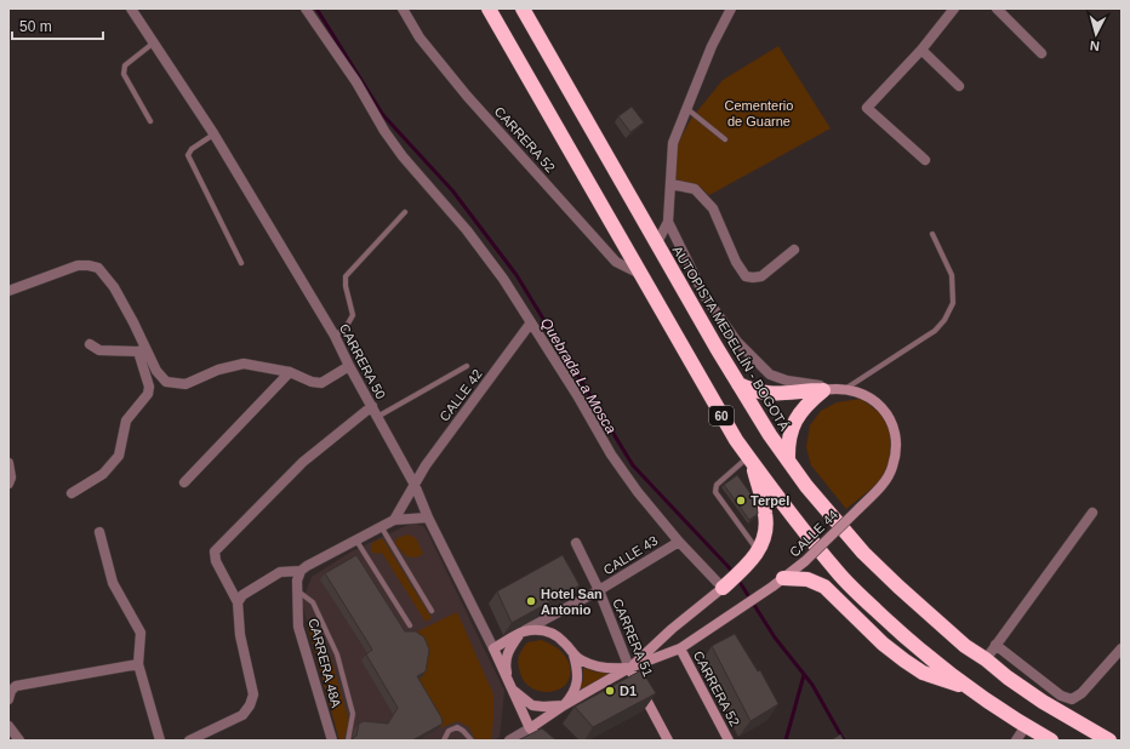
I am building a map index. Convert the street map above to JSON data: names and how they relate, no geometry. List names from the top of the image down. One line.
{"streets":{"highway":["AUTOPISTA MEDELLÍN - BOGOTÁ","60"],"street":["CARRERA 52","CARRERA 50","CALLE 42","CALLE 44","CALLE 43","CARRERA 51","CARRERA 48A"]},"crossings":[["CARRERA 52","60"],["CARRERA 52","CALLE 44"],["CARRERA 50","CALLE 42"],["CARRERA 50","CALLE 44"],["CARRERA 50","CALLE 43"],["CALLE 44","CALLE 43"],["CALLE 44","CARRERA 51"],["CALLE 43","CARRERA 51"]],"water":["Quebrada La Mosca"],"parks":["Cementerio de Guarne"],"places":["Terpel","Hotel San Antonio","D1"],"scale_bar":"50 m","north":"bottom"}
